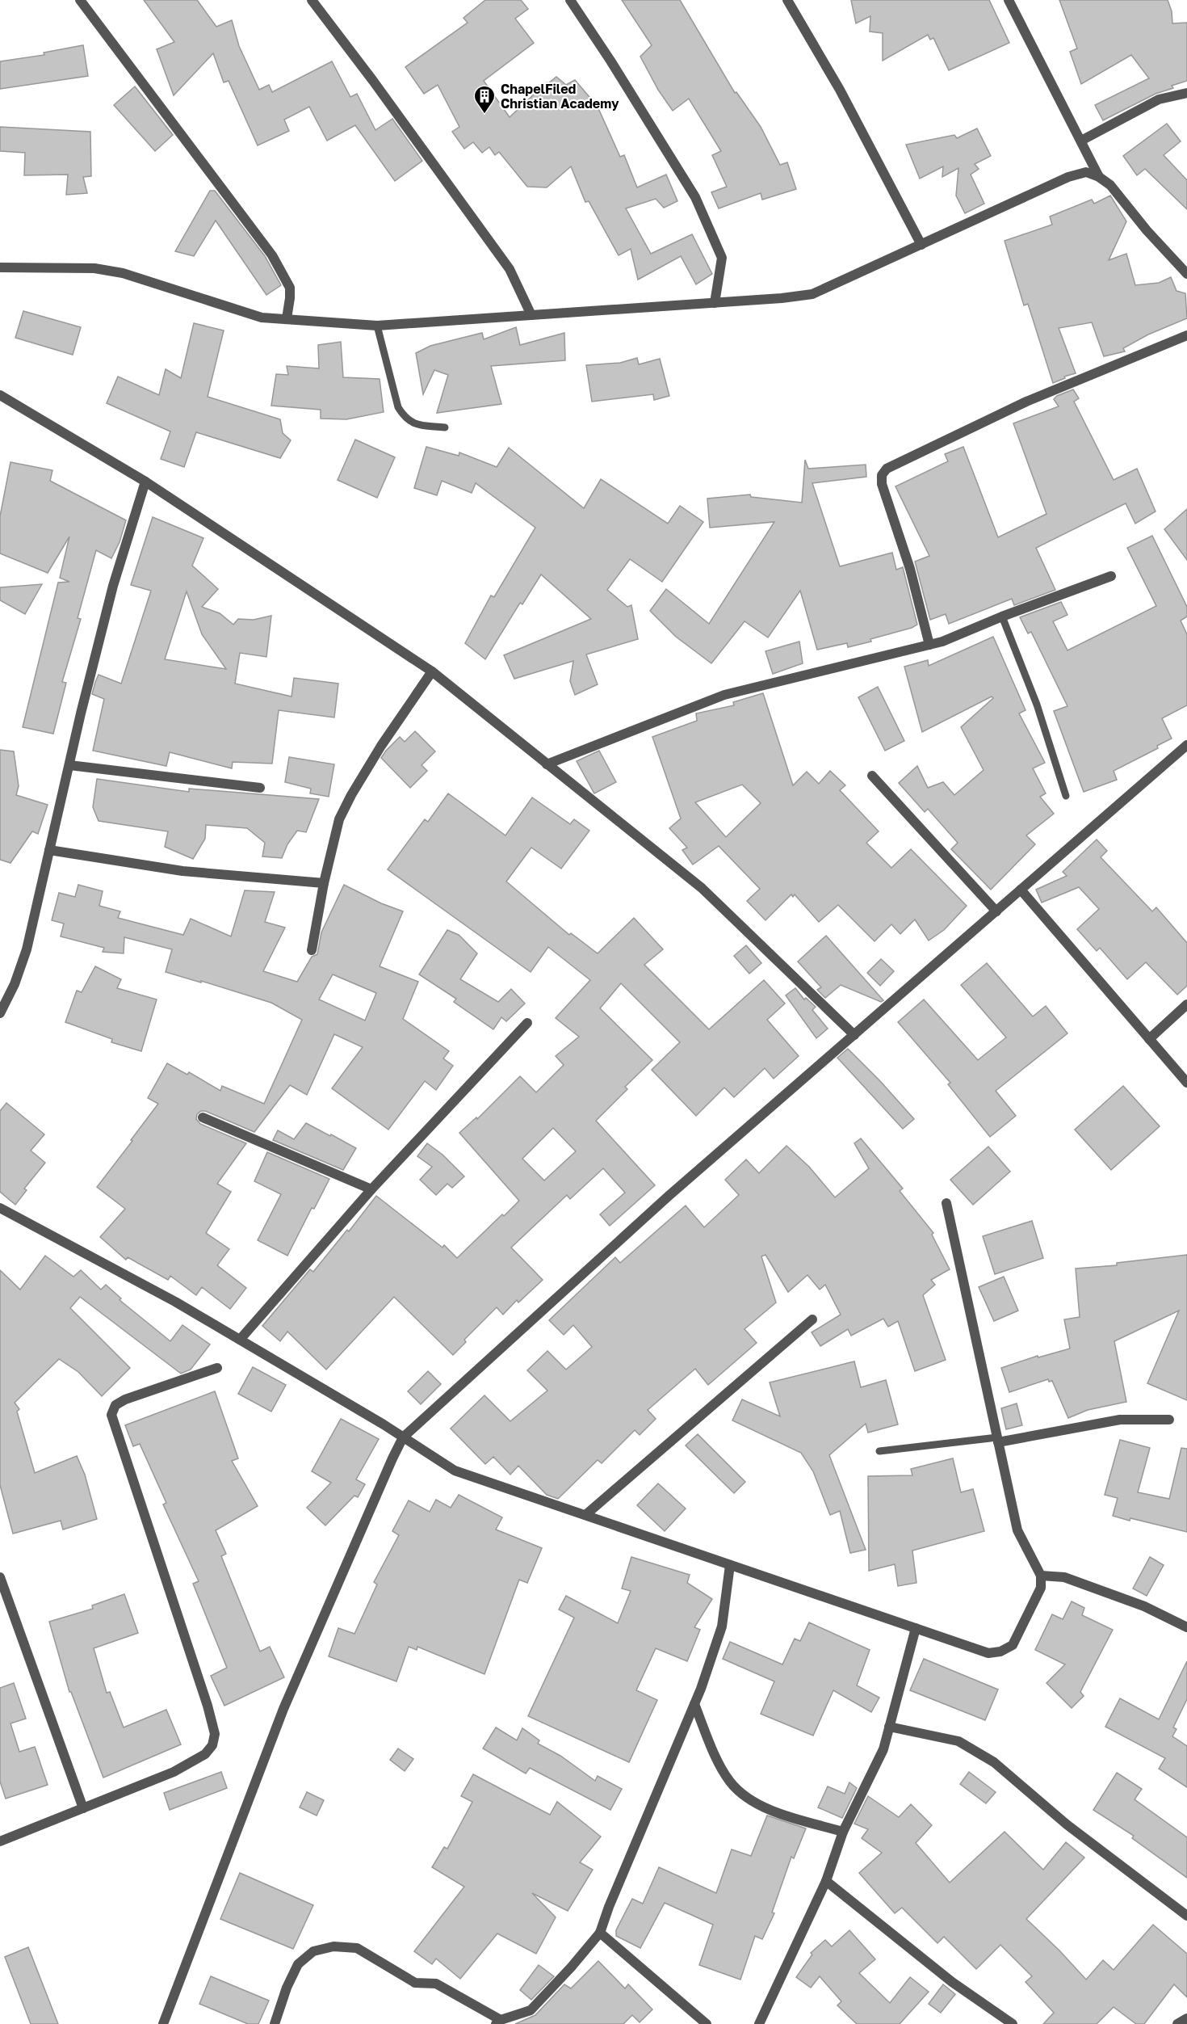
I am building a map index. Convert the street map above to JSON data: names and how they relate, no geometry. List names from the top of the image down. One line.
{"places":{"building":["ChapelFiled Christian Academy"]}}
